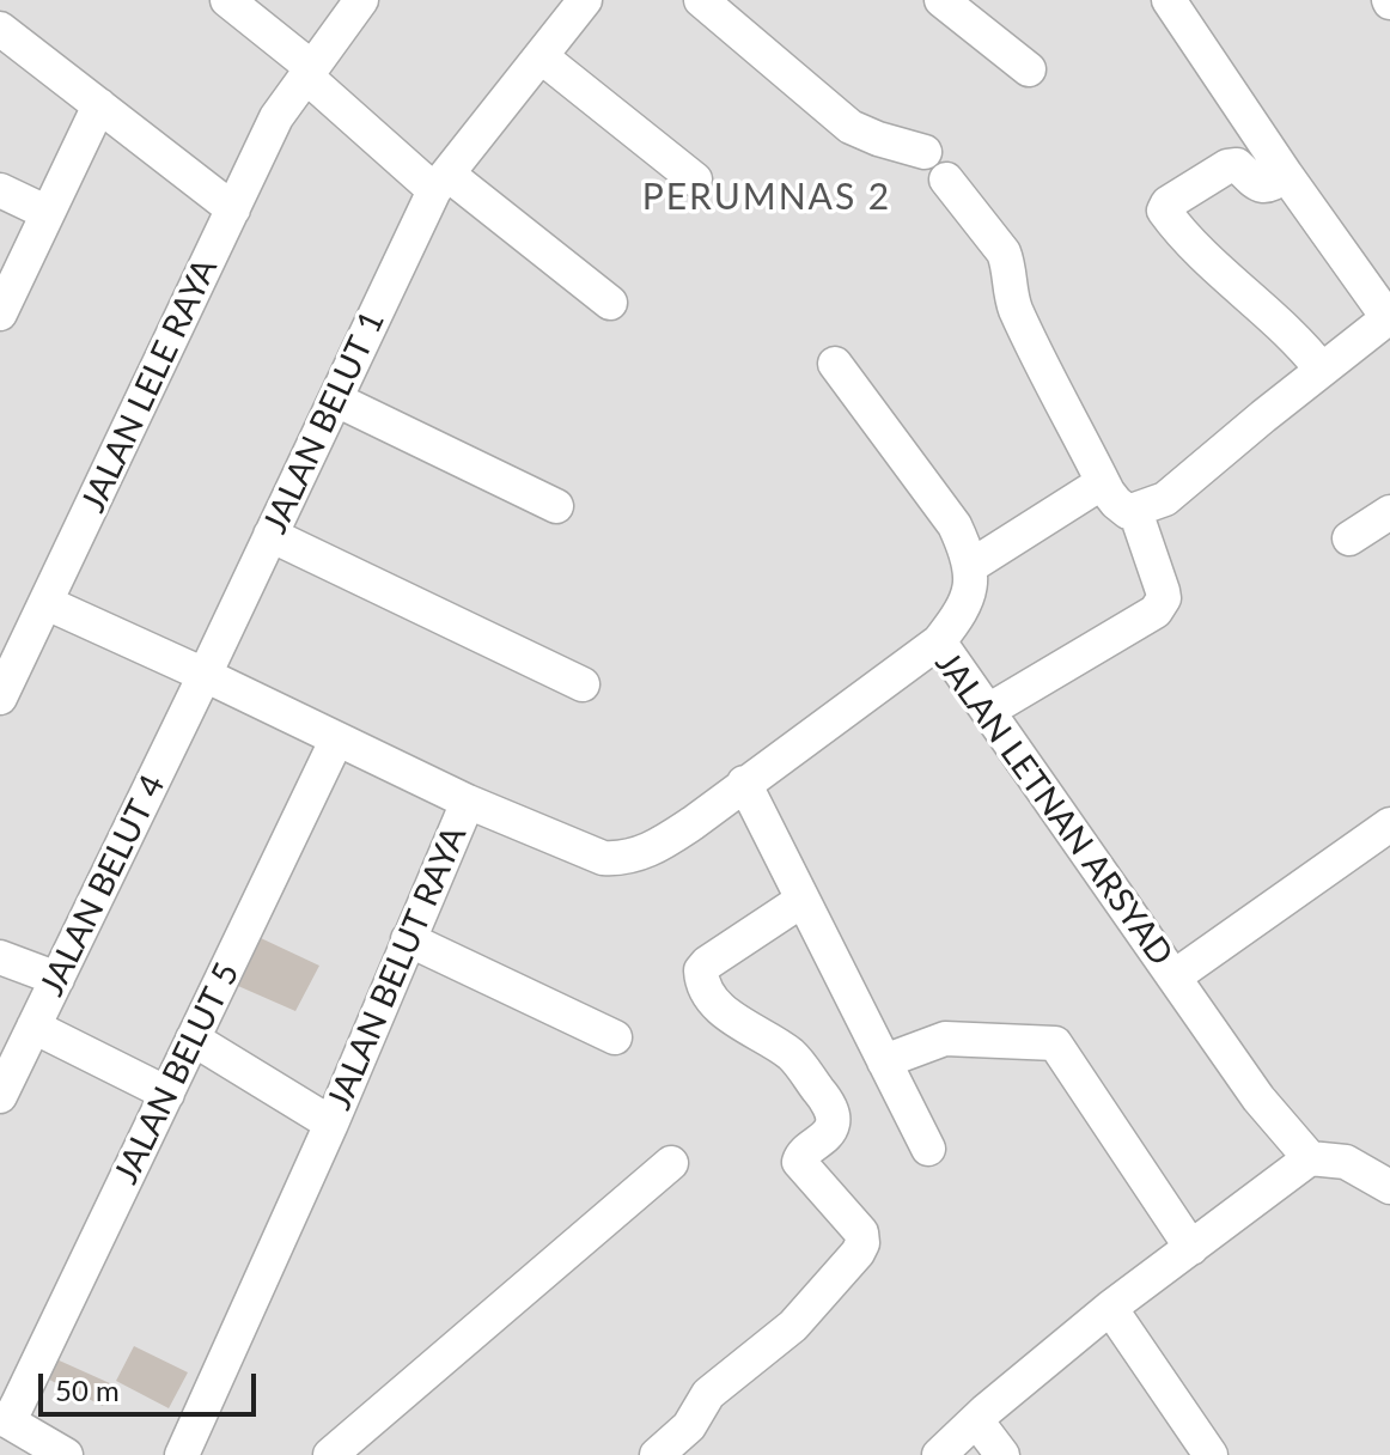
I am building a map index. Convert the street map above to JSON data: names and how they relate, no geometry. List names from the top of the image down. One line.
{"streets":{"street":["JALAN LELE RAYA","JALAN BELUT 1","JALAN LETNAN ARSYAD","JALAN BELUT 4","JALAN BELUT RAYA","JALAN BELUT 5"]},"crossings":[["JALAN LELE RAYA","JALAN BELUT RAYA"],["JALAN BELUT 1","JALAN BELUT 4"],["JALAN BELUT 1","JALAN BELUT RAYA"],["JALAN LETNAN ARSYAD","JALAN BELUT RAYA"],["JALAN BELUT 4","JALAN BELUT RAYA"],["JALAN BELUT RAYA","JALAN BELUT 5"]],"districts":["PERUMNAS 2"],"scale_bar":"50 m"}
